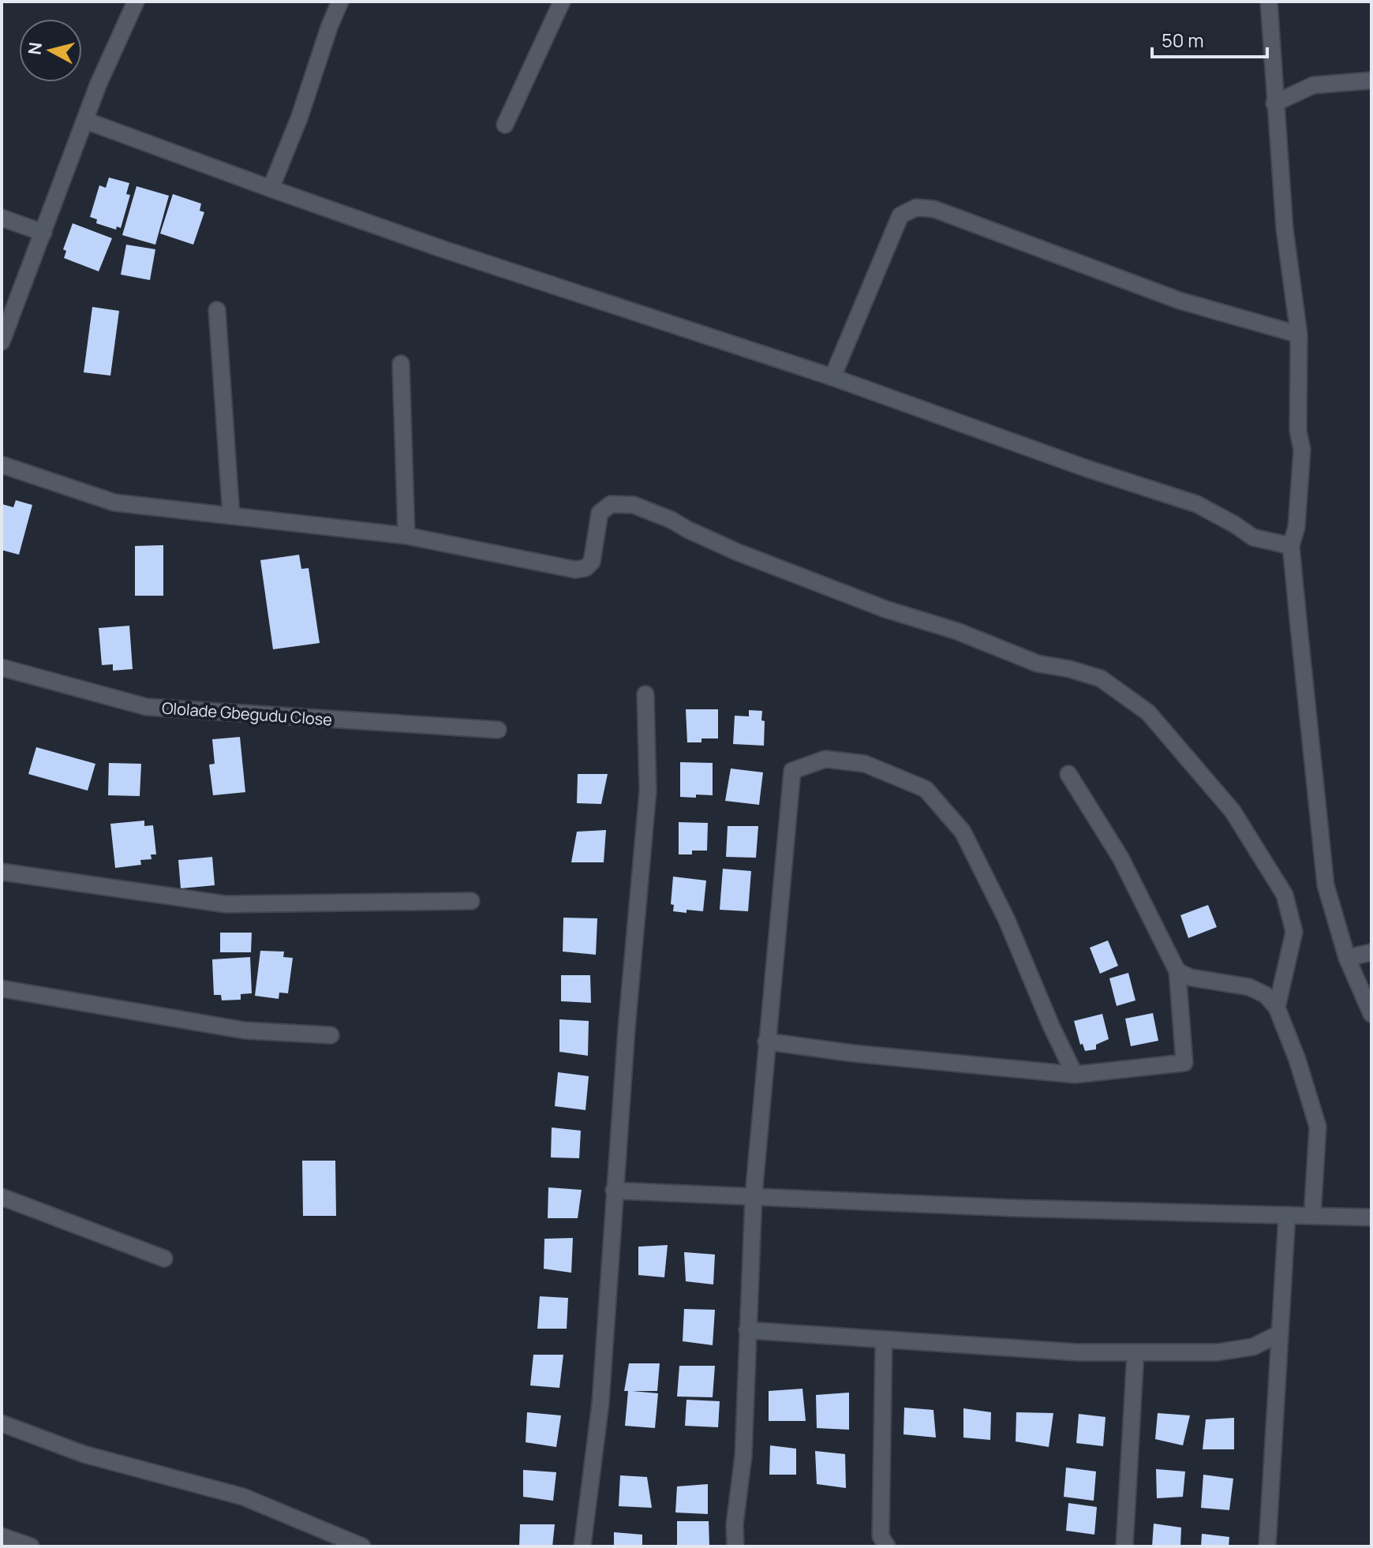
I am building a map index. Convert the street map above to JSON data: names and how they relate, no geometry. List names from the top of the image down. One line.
{"streets":{"street":["Ololade Gbegudu Close"]},"scale_bar":"50 m","north":"left"}
